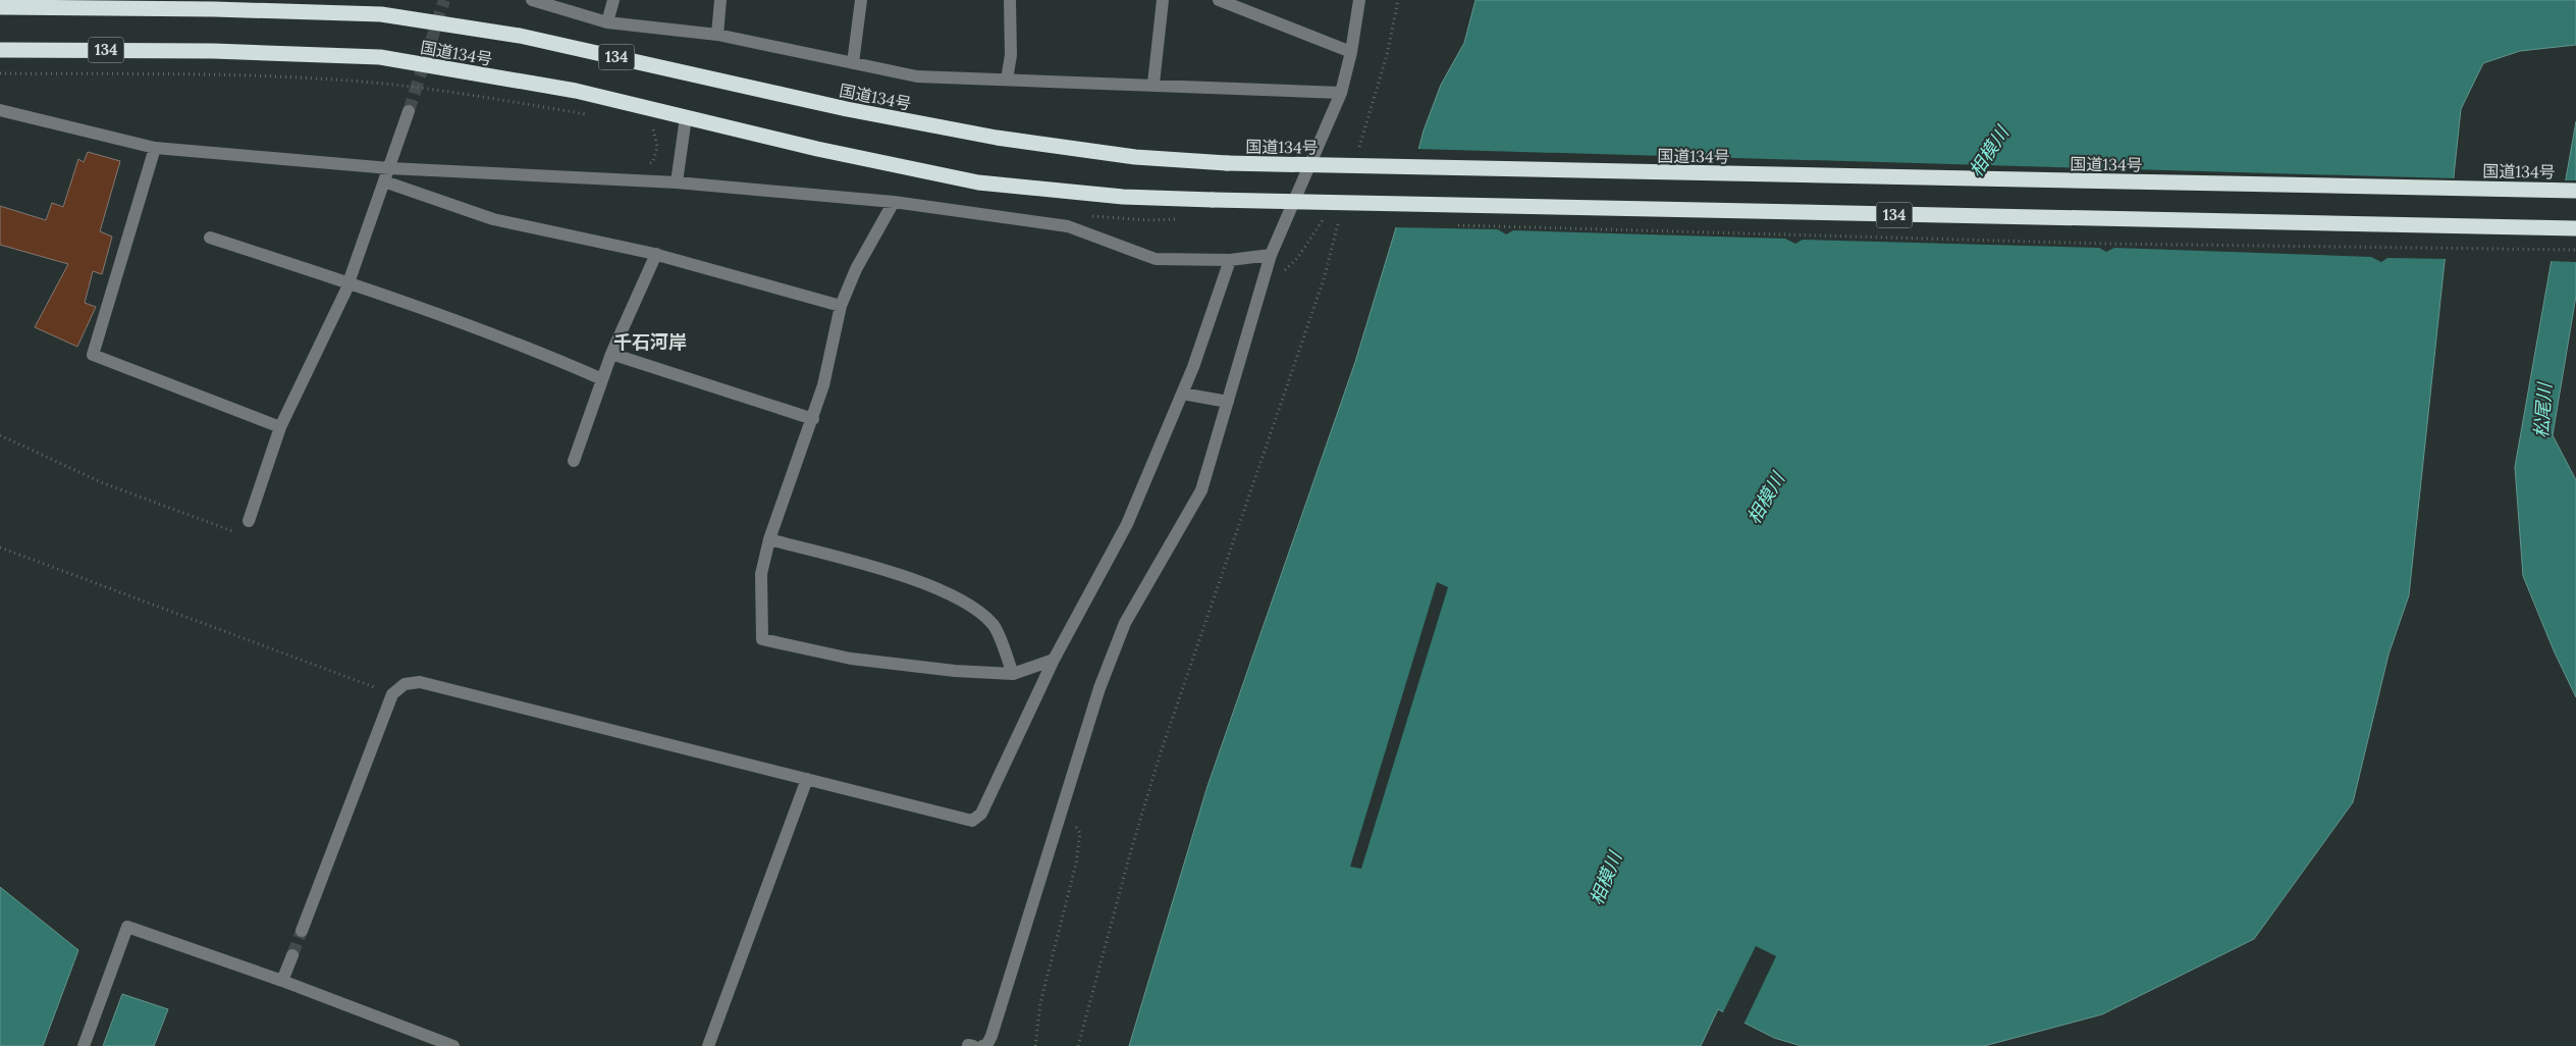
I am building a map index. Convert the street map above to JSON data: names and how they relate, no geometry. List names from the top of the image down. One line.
{"streets":{"highway":["134","国道134号"]},"districts":["千石河岸"],"water":["相模川","松尾川"]}
